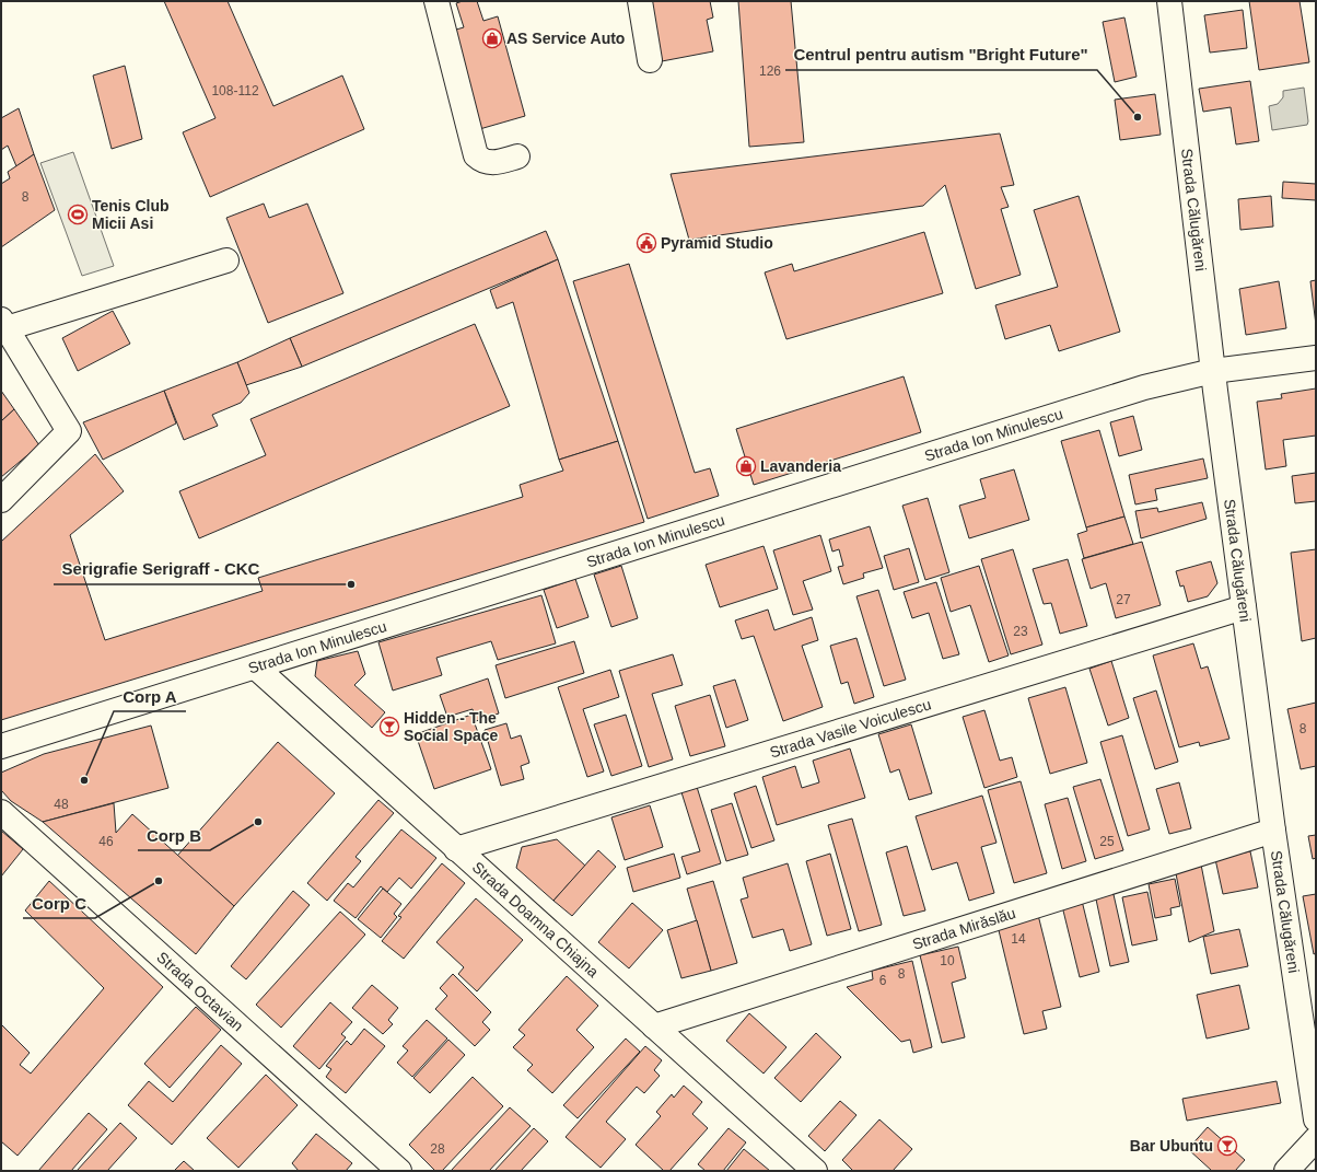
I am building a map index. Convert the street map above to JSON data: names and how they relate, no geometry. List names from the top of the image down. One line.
{"streets":{"street":["Strada Călugăreni","Strada Ion Minulescu","Strada Vasile Voiculescu","Strada Doamna Chiajna","Strada Mirăslău","Strada Octavian"]},"crossings":[["Strada Călugăreni","Strada Ion Minulescu"],["Strada Călugăreni","Strada Vasile Voiculescu"],["Strada Călugăreni","Strada Mirăslău"],["Strada Ion Minulescu","Strada Doamna Chiajna"],["Strada Vasile Voiculescu","Strada Doamna Chiajna"],["Strada Doamna Chiajna","Strada Mirăslău"]],"places":{"shop":["AS Service Auto","Lavanderia"],"other":["Centrul pentru autism \"Bright Future\"","Serigrafie Serigraff - CKC","Corp A","Corp B","Corp C"],"sports":["Tenis Club Micii Asi"],"public building":["Pyramid Studio"],"bar":["Hidden - The Social Space","Bar Ubuntu"]},"house_numbers":["126","108-112","8","27","23","8","48","46","25","14","10","8","6","28"]}
